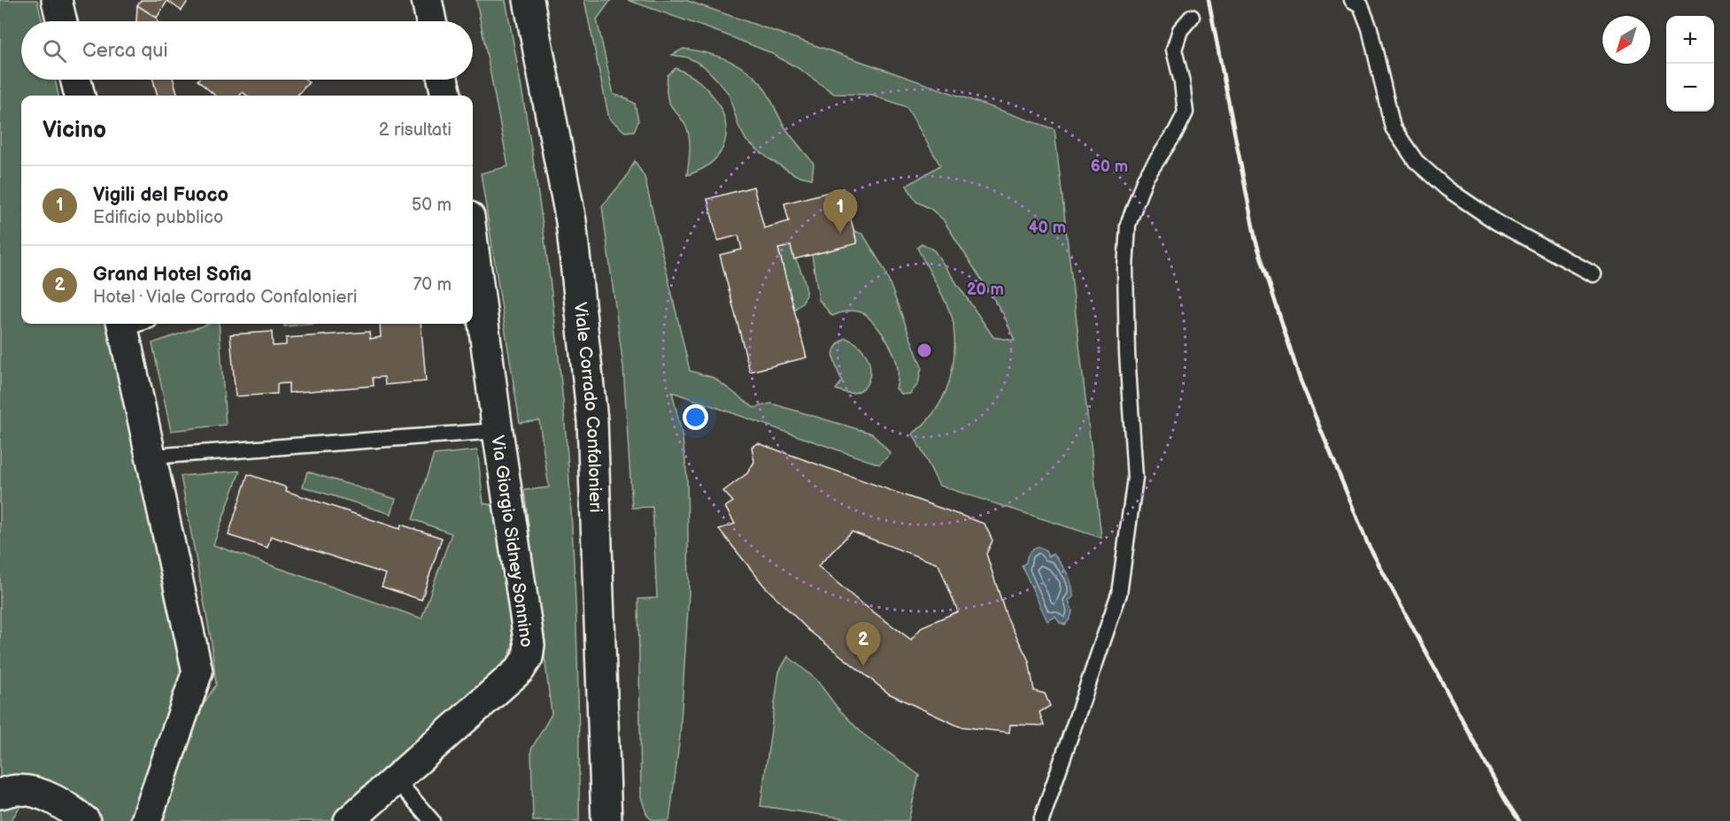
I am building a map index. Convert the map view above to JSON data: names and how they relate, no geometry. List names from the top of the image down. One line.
{"streets":{"street":["Viale Corrado Confalonieri","Via Giorgio Sidney Sonnino"]},"north":"bottom left","page":{"map_buttons":["+","−"],"search":"Cerca qui","heading":["Vicino","2 risultati"],"list":[{"mark":"1","name":"Vigili del Fuoco","note":"Edificio pubblico","value":"50 m"},{"mark":"2","name":"Grand Hotel Sofia","note":"Hotel · Viale Corrado Confalonieri","value":"70 m"}],"pins":["1","2"]},"rings":["60 m","40 m","20 m"]}
